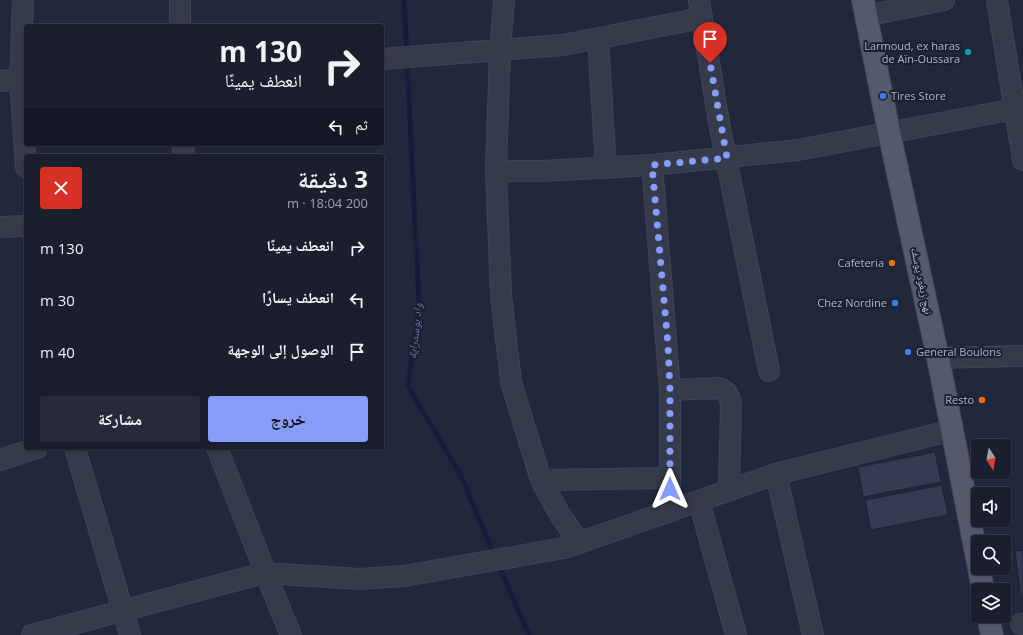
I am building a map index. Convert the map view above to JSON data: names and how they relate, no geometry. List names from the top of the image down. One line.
{"streets":{"main road":["نهج زيغود يوسف"]},"water":["واد بوسدراية"],"places":["Larmoud, ex haras de Aïn-Oussara","Tires Store","Cafeteria","Chez Nordine","General Boulons","Resto"],"north":"bottom","page":{"turn":["130 m","انعطف يمينًا"],"then":"ثم","heading":["3 دقيقة","200 m · 18:04"],"list":[{"name":"انعطف يمينًا","value":"130 m"},{"name":"انعطف يسارًا","value":"30 m"},{"name":"الوصول إلى الوجهة","value":"40 m"}],"buttons":["خروج","مشاركة"]}}
